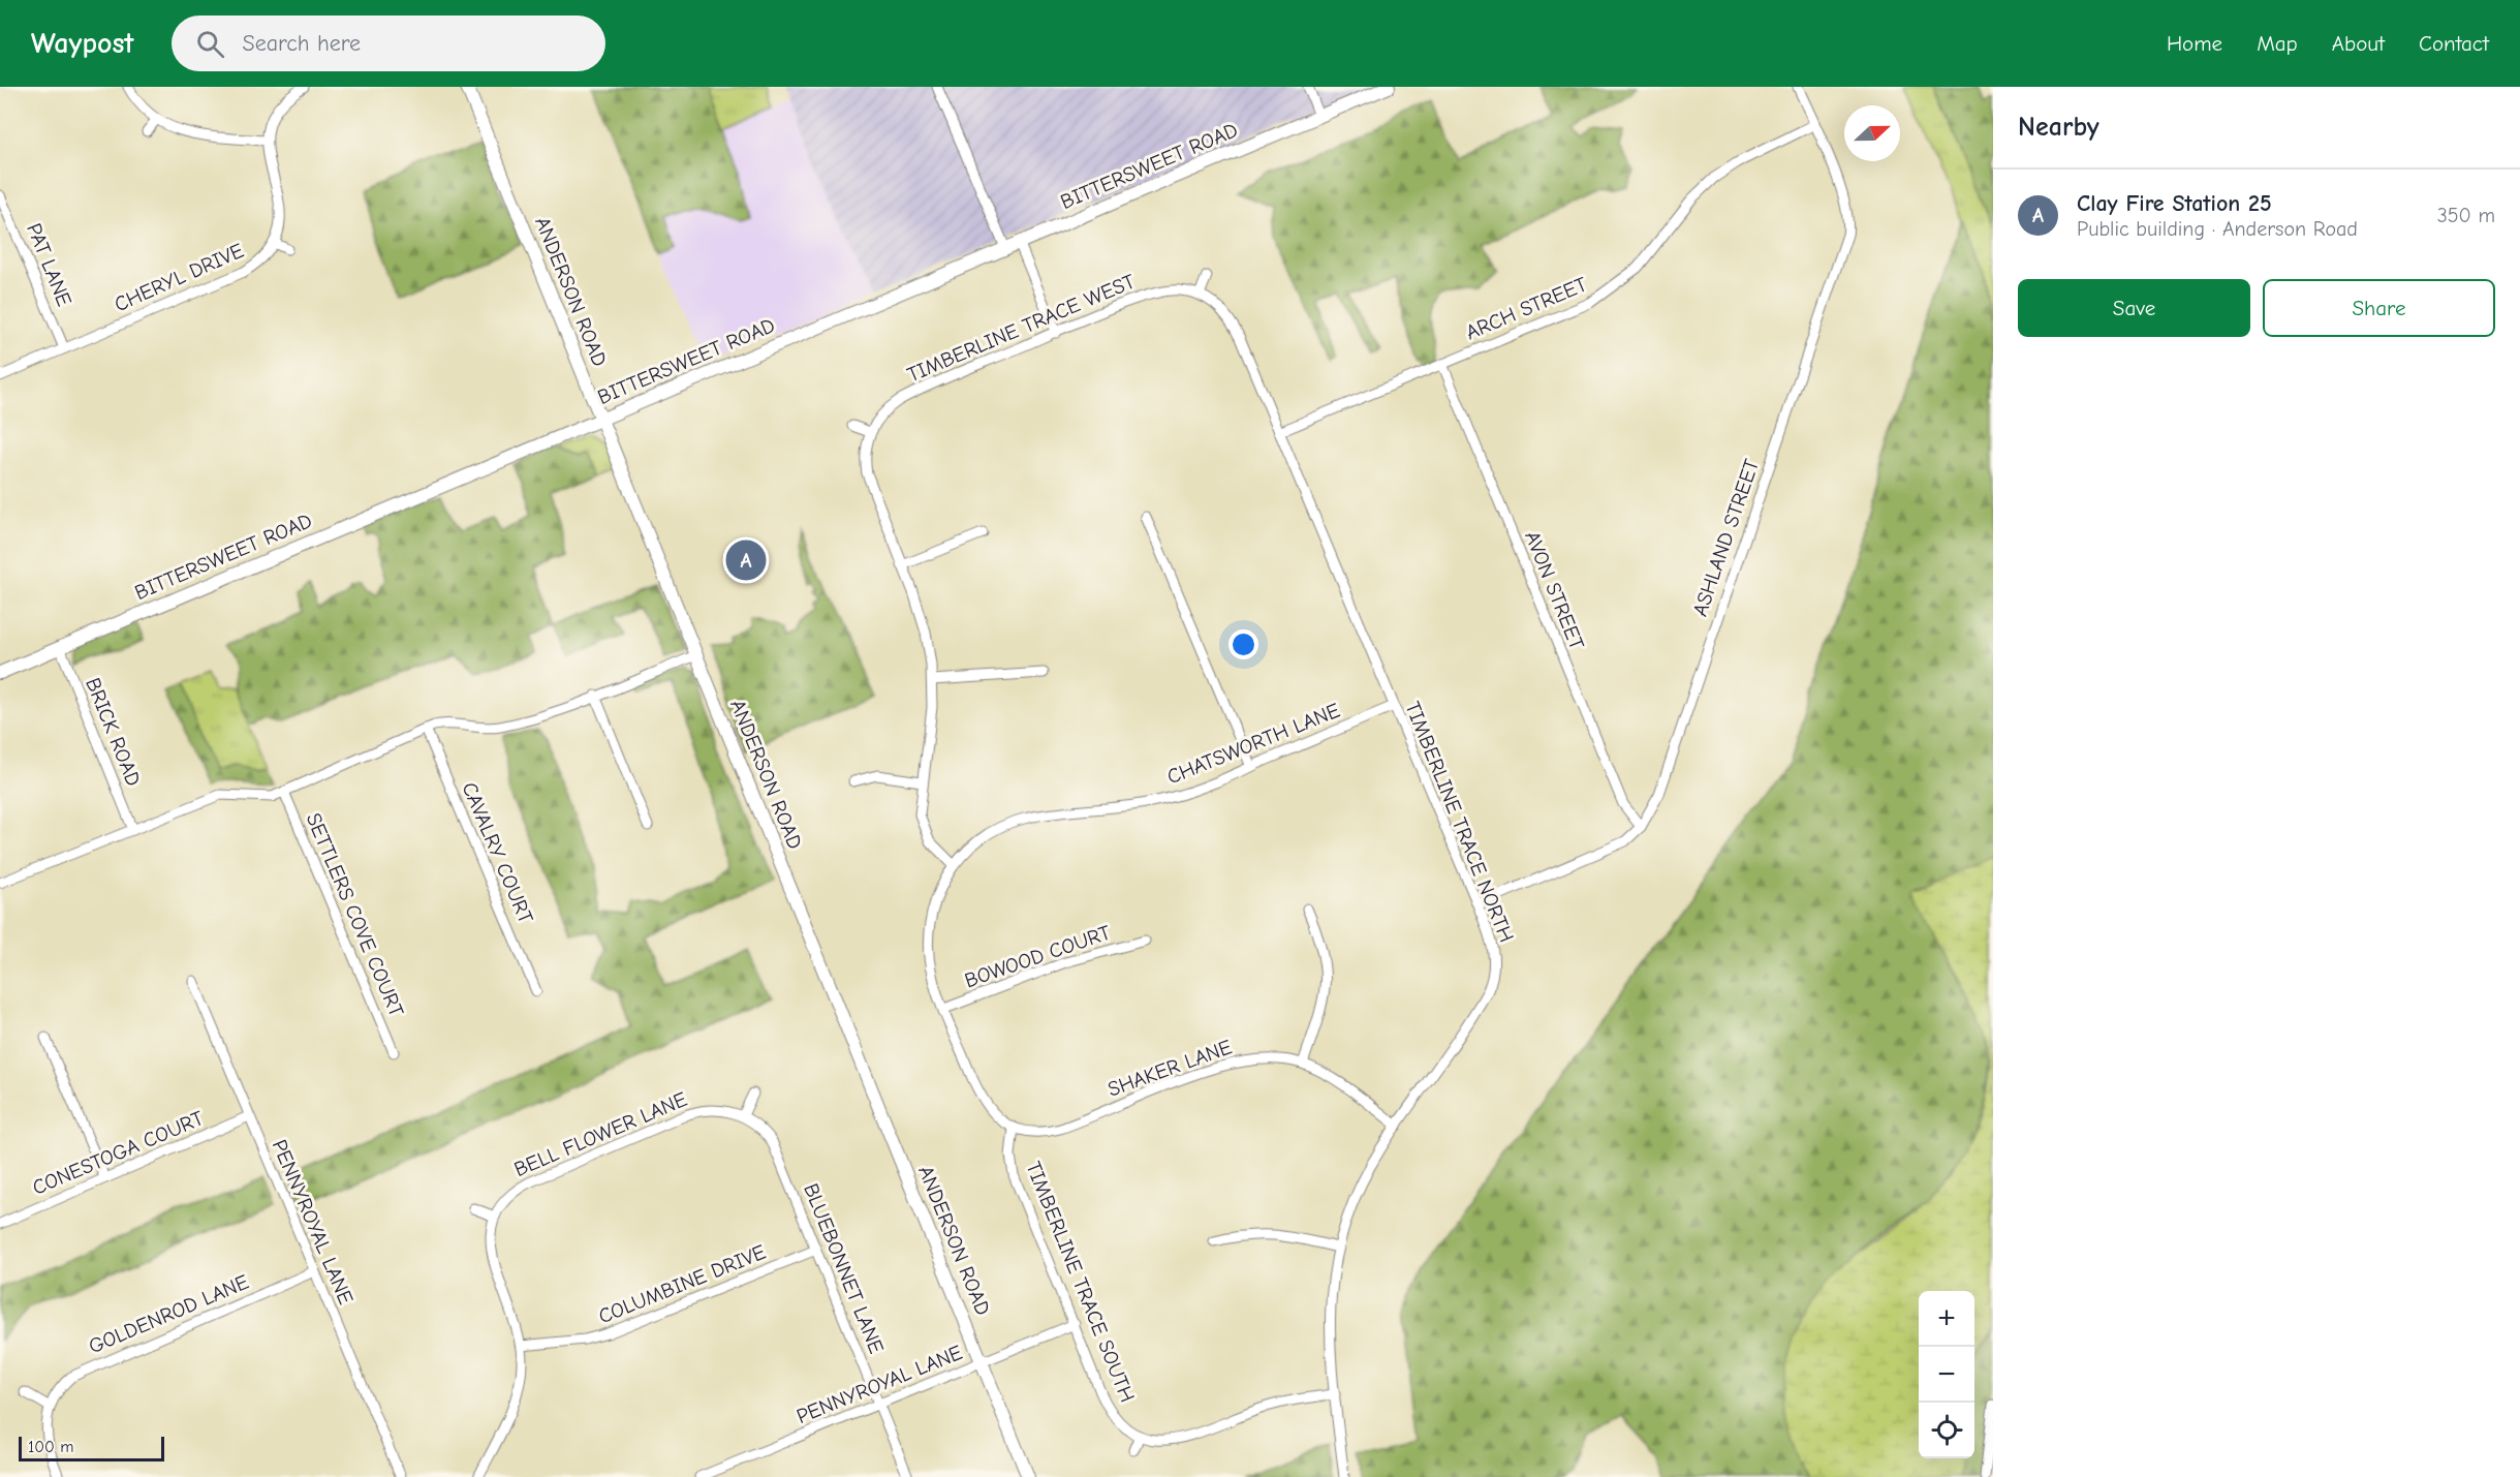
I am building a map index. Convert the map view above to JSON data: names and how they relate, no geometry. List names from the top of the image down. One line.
{"streets":{"street":["BITTERSWEET ROAD","PAT LANE","CHERYL DRIVE","ANDERSON ROAD","ARCH STREET","TIMBERLINE TRACE WEST","ASHLAND STREET","AVON STREET","BRICK ROAD","CHATSWORTH LANE","TIMBERLINE TRACE NORTH","CAVALRY COURT","SETTLERS COVE COURT","BOWOOD COURT","SHAKER LANE","BELL FLOWER LANE","CONESTOGA COURT","PENNYROYAL LANE","BLUEBONNET LANE","TIMBERLINE TRACE SOUTH","COLUMBINE DRIVE","GOLDENROD LANE"]},"crossings":[["BITTERSWEET ROAD","ANDERSON ROAD"],["BITTERSWEET ROAD","BRICK ROAD"],["PAT LANE","CHERYL DRIVE"],["ANDERSON ROAD","PENNYROYAL LANE"],["ARCH STREET","ASHLAND STREET"],["ARCH STREET","AVON STREET"],["ARCH STREET","TIMBERLINE TRACE NORTH"],["TIMBERLINE TRACE WEST","TIMBERLINE TRACE NORTH"],["ASHLAND STREET","AVON STREET"],["ASHLAND STREET","TIMBERLINE TRACE NORTH"],["CHATSWORTH LANE","TIMBERLINE TRACE NORTH"],["TIMBERLINE TRACE NORTH","SHAKER LANE"],["SHAKER LANE","TIMBERLINE TRACE SOUTH"],["BELL FLOWER LANE","BLUEBONNET LANE"],["BELL FLOWER LANE","COLUMBINE DRIVE"],["CONESTOGA COURT","PENNYROYAL LANE"],["PENNYROYAL LANE","BLUEBONNET LANE"],["PENNYROYAL LANE","TIMBERLINE TRACE SOUTH"],["PENNYROYAL LANE","GOLDENROD LANE"],["BLUEBONNET LANE","COLUMBINE DRIVE"]],"scale_bar":"100 m","north":"right","page":{"header":"Waypost","search":"Search here","nav":["Home","Map","About","Contact"],"heading":"Nearby","list":[{"mark":"A","name":"Clay Fire Station 25","note":"Public building · Anderson Road","value":"350 m"}],"buttons":["Save","Share"],"pins":"A","map_buttons":["+","−"],"scale":"100 m"}}
